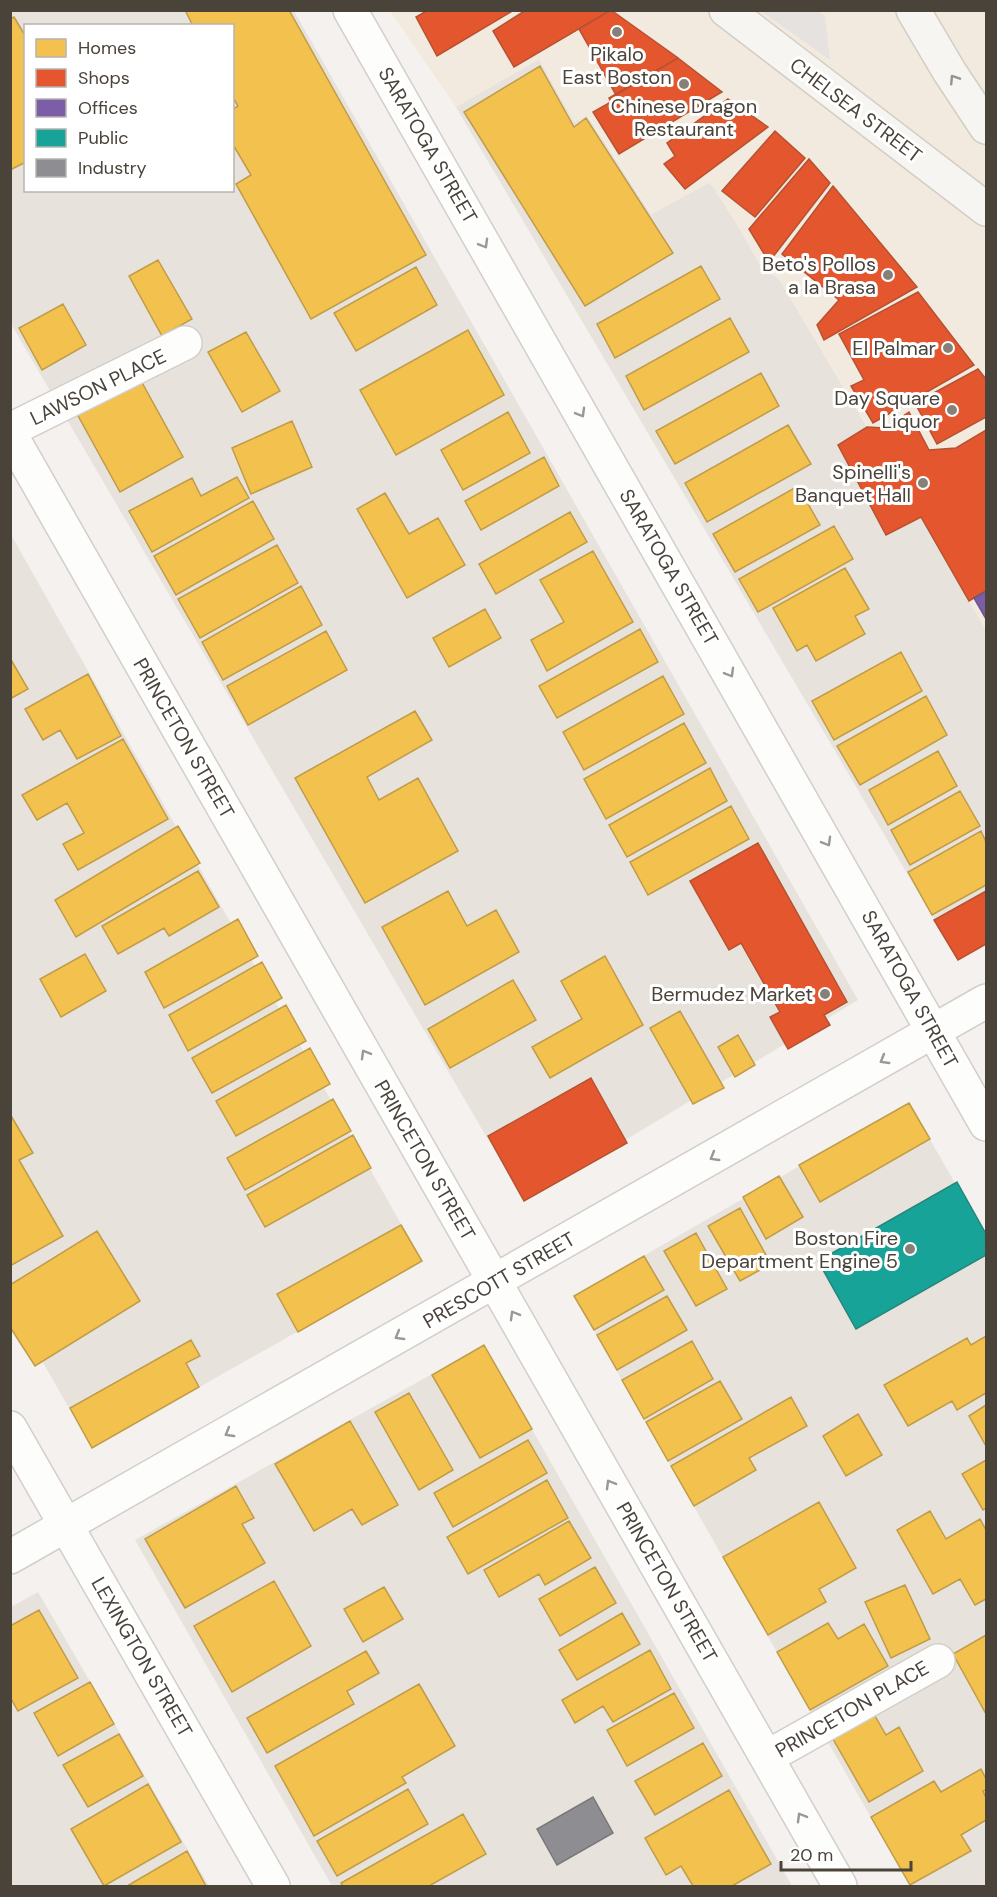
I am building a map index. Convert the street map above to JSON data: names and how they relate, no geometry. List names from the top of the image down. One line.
{"streets":{"main road":["CHELSEA STREET"],"street":["SARATOGA STREET","LAWSON PLACE","PRINCETON STREET","PRESCOTT STREET","LEXINGTON STREET","PRINCETON PLACE"]},"crossings":[["SARATOGA STREET","PRESCOTT STREET"],["LAWSON PLACE","PRINCETON STREET"],["PRINCETON STREET","PRESCOTT STREET"],["PRINCETON STREET","PRINCETON PLACE"],["PRESCOTT STREET","LEXINGTON STREET"]],"one_way":["SARATOGA STREET","PRINCETON STREET","PRESCOTT STREET"],"places":["Pikalo East Boston","Chinese Dragon Restaurant","Beto's Pollos a la Brasa","El Palmar","Day Square Liquor","Spinelli's Banquet Hall","Bermudez Market","Boston Fire Department Engine 5"],"legend":["Homes","Shops","Offices","Public","Industry"],"scale_bar":"20 m"}
